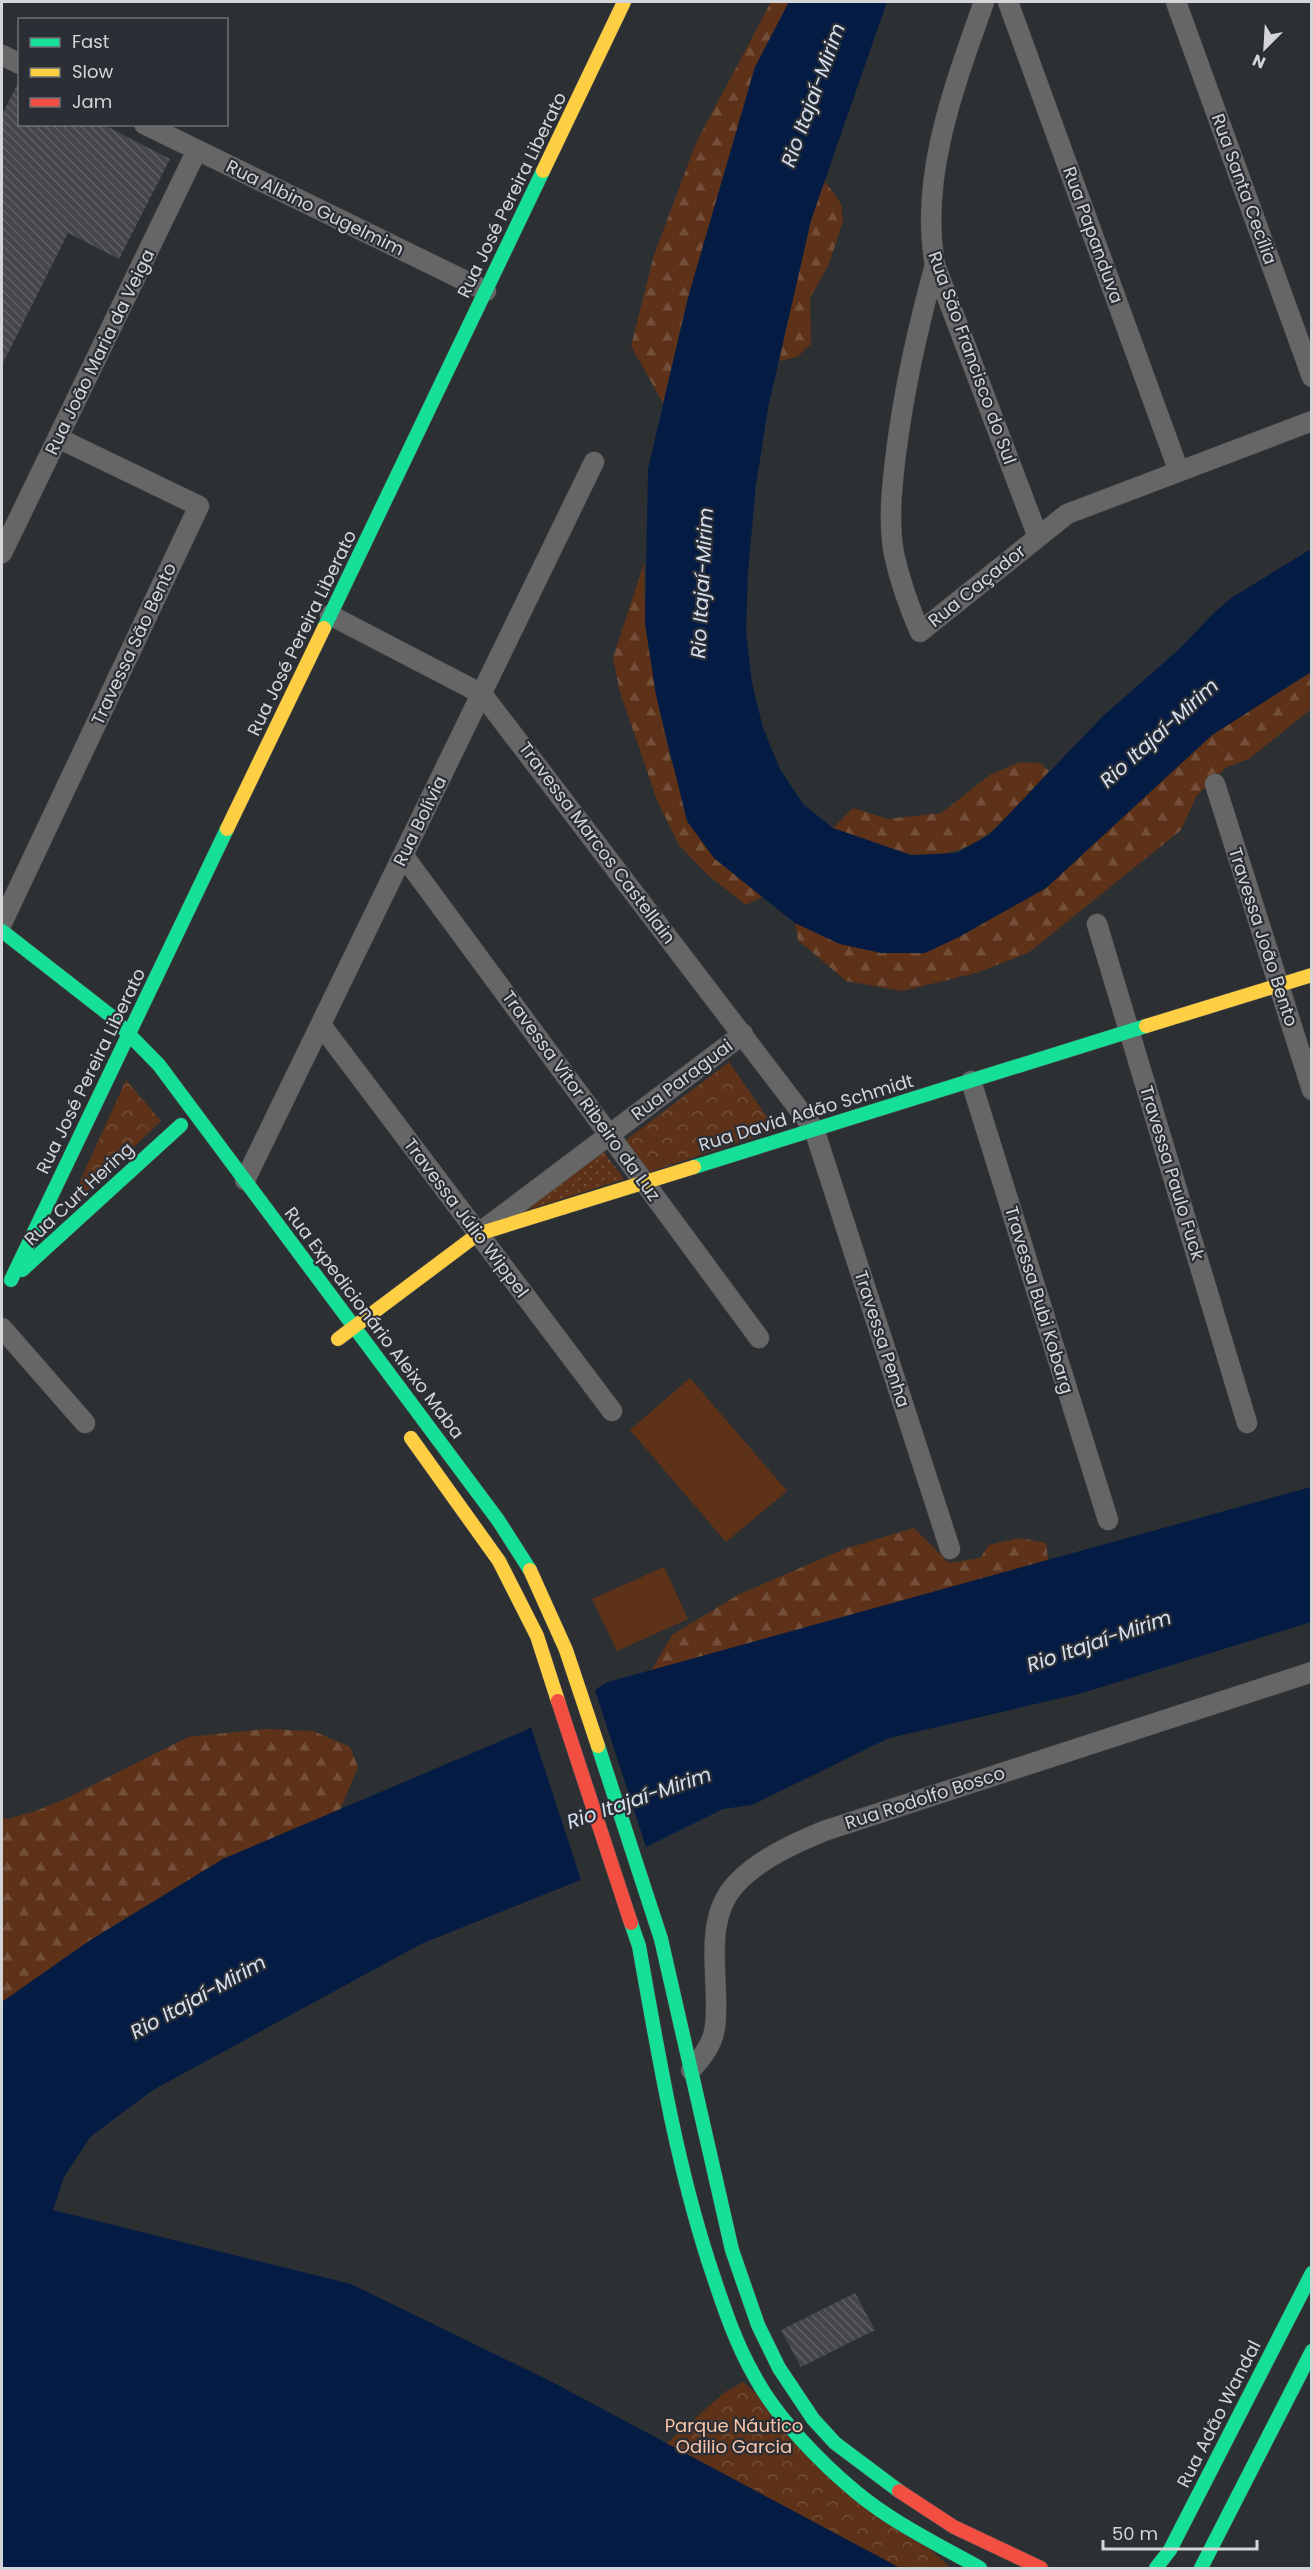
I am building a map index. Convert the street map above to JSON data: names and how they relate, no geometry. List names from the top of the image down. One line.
{"streets":{"main road":["Rua José Pereira Liberato","Rua David Adão Schmidt","Rua Curt Hering","Rua Expedicionário Aleixo Maba","Rua Adão Wandal"],"street":["Rua Santa Cecília","Rua Albino Gugelmim","Rua Papanduva","Rua João Maria da Veiga","Rua São Francisco do Sul","Rua Caçador","Travessa São Bento","Rua Bolívia","Travessa Marcos Castellain","Travessa João Bento","Rua Paraguai","Travessa Vítor Ribeiro da Luz","Travessa Paulo Fuck","Travessa Júlio Wippel","Travessa Bubi Kobarg","Travessa Penha","Rua Rodolfo Bosco"]},"crossings":[["Rua José Pereira Liberato","Rua Albino Gugelmim"],["Rua José Pereira Liberato","Travessa Marcos Castellain"],["Rua José Pereira Liberato","Rua Curt Hering"],["Rua José Pereira Liberato","Rua Expedicionário Aleixo Maba"],["Rua Albino Gugelmim","Rua João Maria da Veiga"],["Rua Papanduva","Rua Caçador"],["Rua João Maria da Veiga","Travessa São Bento"],["Rua São Francisco do Sul","Rua Caçador"],["Rua Bolívia","Travessa Marcos Castellain"],["Rua Bolívia","Travessa Vítor Ribeiro da Luz"],["Rua Bolívia","Travessa Júlio Wippel"],["Rua Bolívia","Rua Expedicionário Aleixo Maba"],["Travessa Marcos Castellain","Rua Paraguai"],["Travessa Marcos Castellain","Rua David Adão Schmidt"],["Travessa Marcos Castellain","Travessa Penha"],["Travessa João Bento","Rua David Adão Schmidt"],["Rua Paraguai","Travessa Vítor Ribeiro da Luz"],["Rua Paraguai","Rua David Adão Schmidt"],["Rua Paraguai","Travessa Júlio Wippel"],["Travessa Vítor Ribeiro da Luz","Rua David Adão Schmidt"],["Rua David Adão Schmidt","Travessa Paulo Fuck"],["Rua David Adão Schmidt","Travessa Júlio Wippel"],["Rua David Adão Schmidt","Travessa Bubi Kobarg"],["Rua David Adão Schmidt","Rua Expedicionário Aleixo Maba"],["Rua David Adão Schmidt","Travessa Penha"],["Rua Expedicionário Aleixo Maba","Rua Rodolfo Bosco"]],"water":["Rio Itajaí-Mirim"],"parks":["Parque Náutico Odilio Garcia"],"legend":["Fast","Slow","Jam"],"scale_bar":"50 m","north":"bottom left"}
